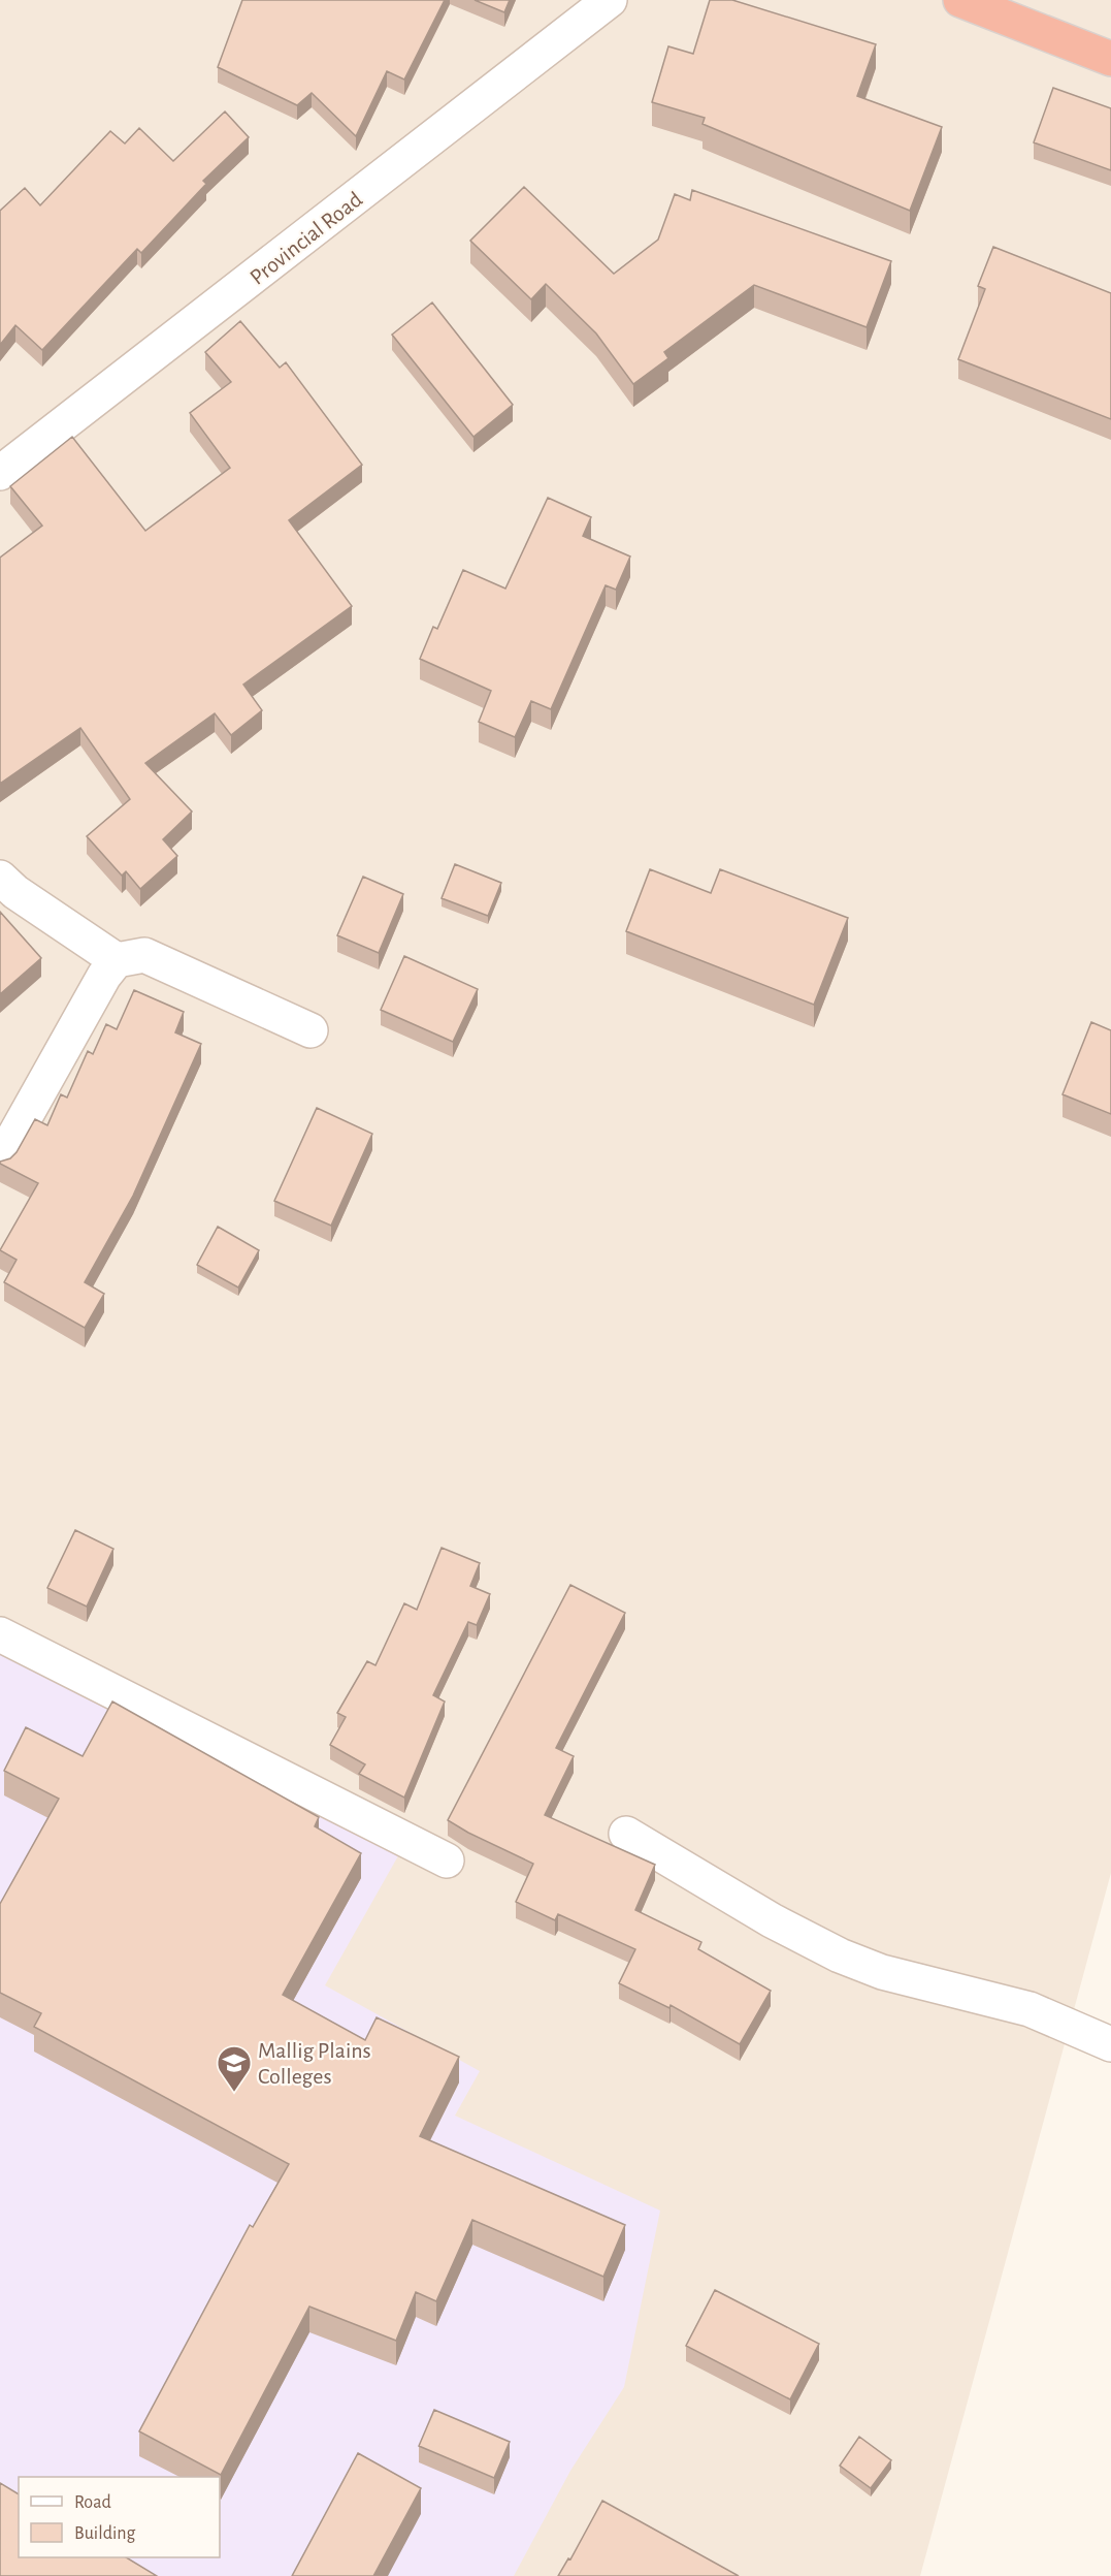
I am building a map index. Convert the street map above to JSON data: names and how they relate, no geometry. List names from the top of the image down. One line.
{"streets":{"street":["Provincial Road"]},"places":{"school or university":["Mallig Plains Colleges"]},"legend":["Road","Building"]}
